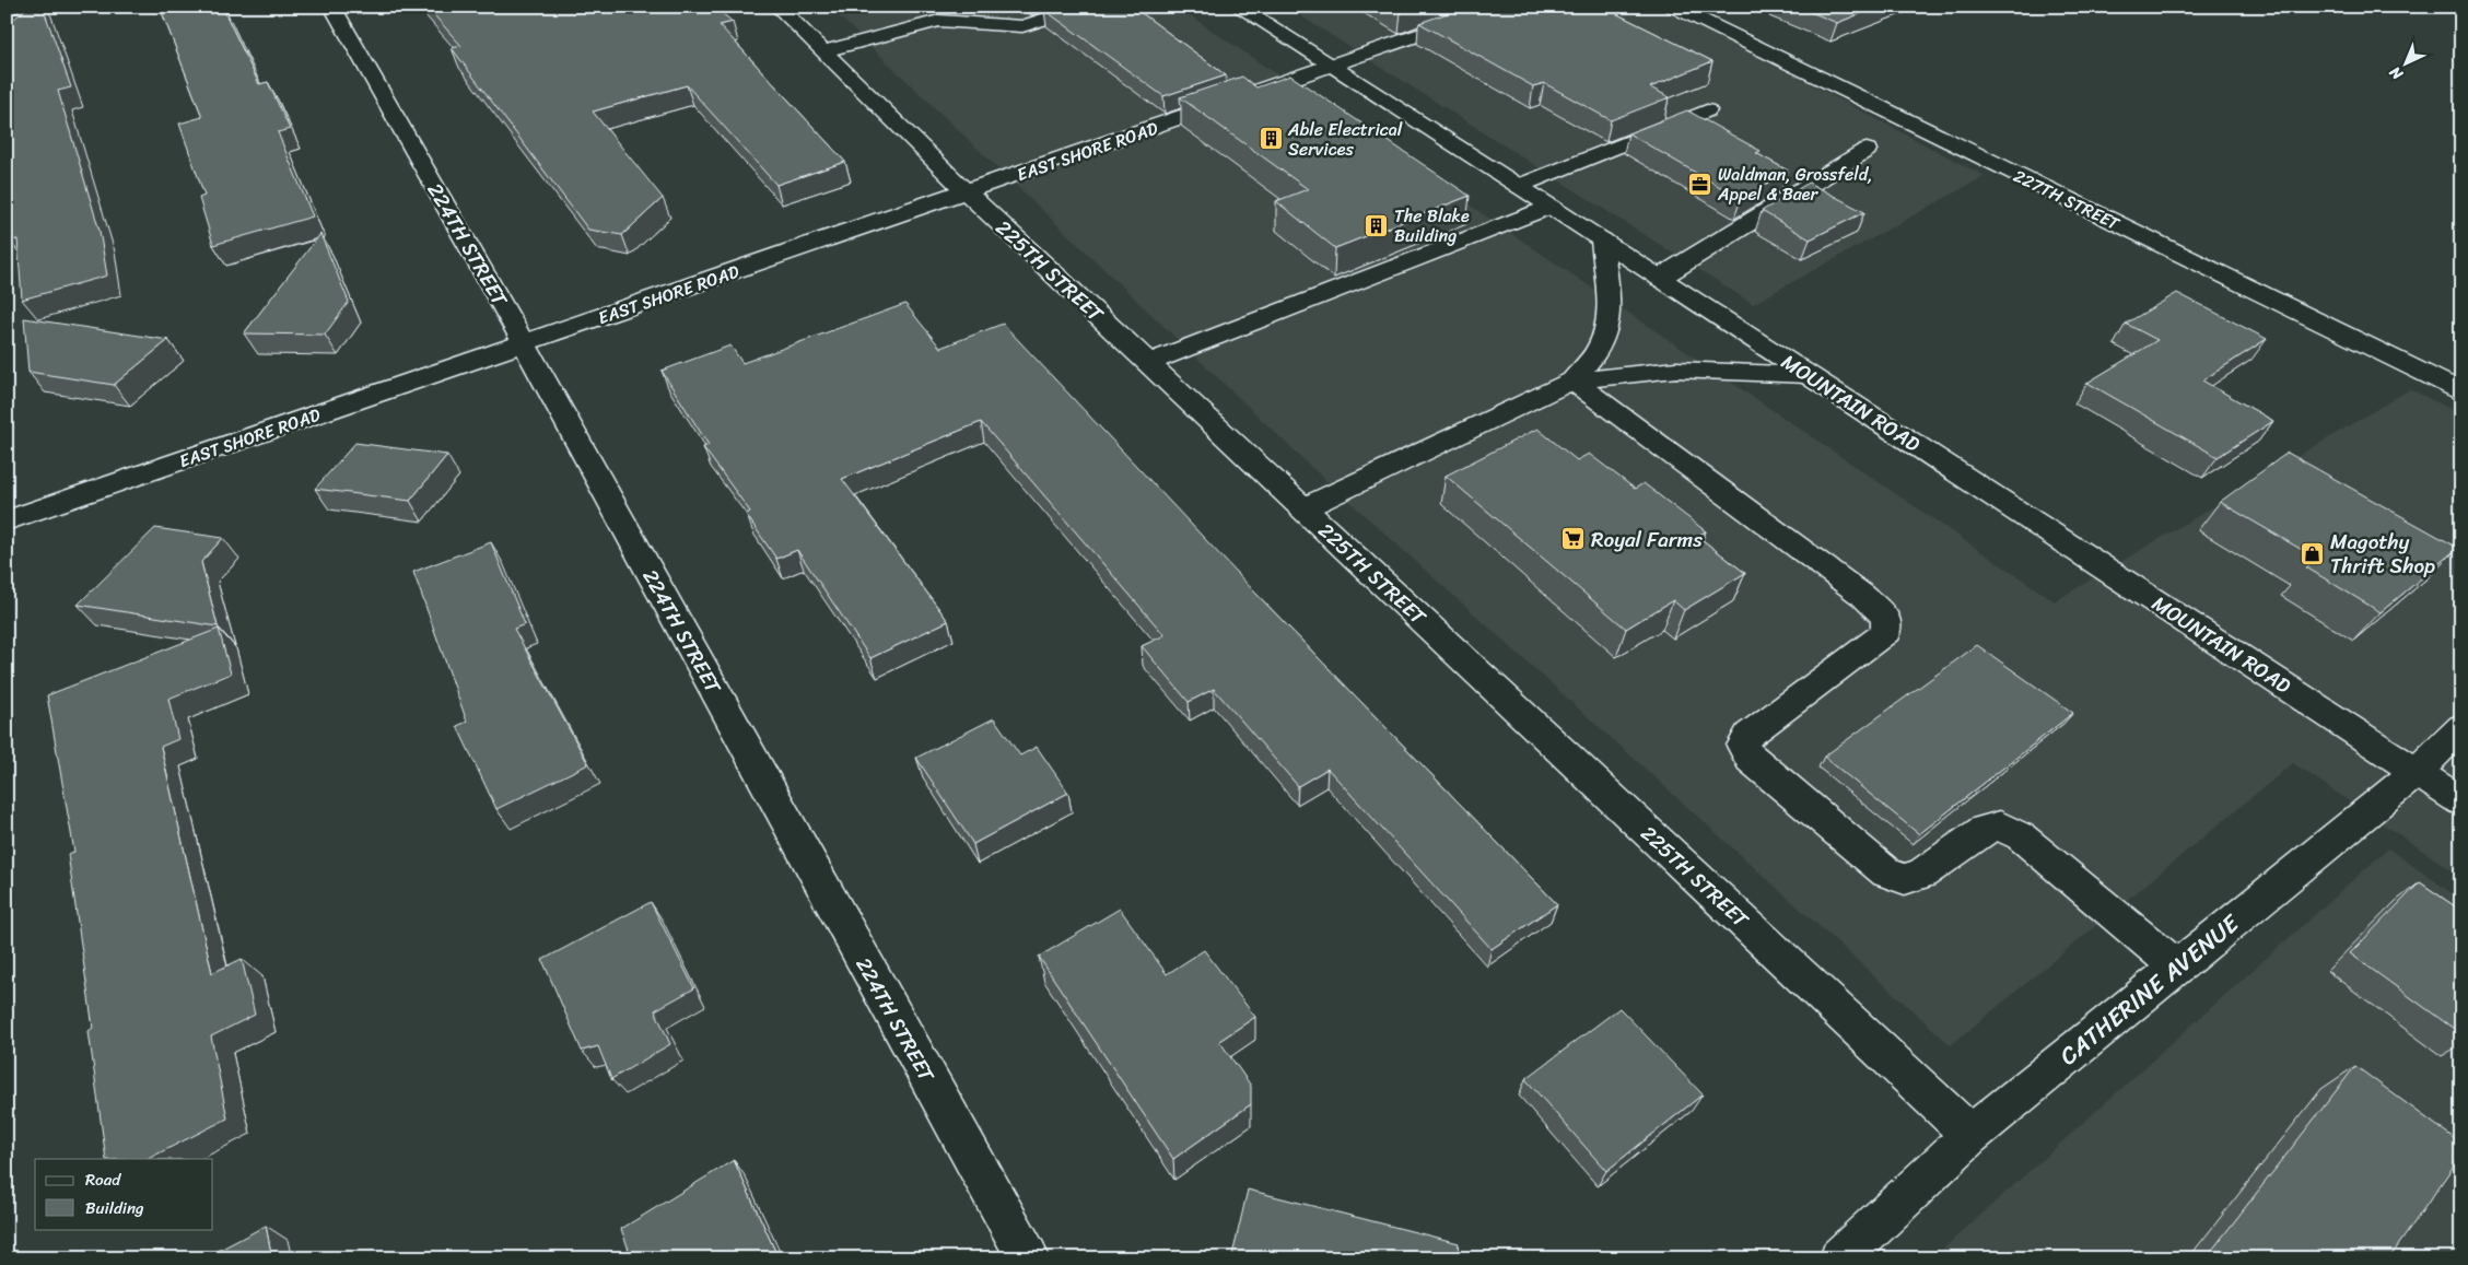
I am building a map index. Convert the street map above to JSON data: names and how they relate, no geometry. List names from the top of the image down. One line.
{"streets":{"street":["EAST SHORE ROAD","227TH STREET","224TH STREET","225TH STREET","MOUNTAIN ROAD","CATHERINE AVENUE"]},"crossings":[["EAST SHORE ROAD","224TH STREET"],["EAST SHORE ROAD","225TH STREET"],["EAST SHORE ROAD","MOUNTAIN ROAD"],["225TH STREET","CATHERINE AVENUE"],["MOUNTAIN ROAD","CATHERINE AVENUE"]],"places":{"building":["Able Electrical Services","The Blake Building"],"office":["Waldman, Grossfeld, Appel & Baer"],"supermarket":["Royal Farms"],"shop":["Magothy Thrift Shop"]},"legend":["Road","Building"],"north":"bottom left"}
